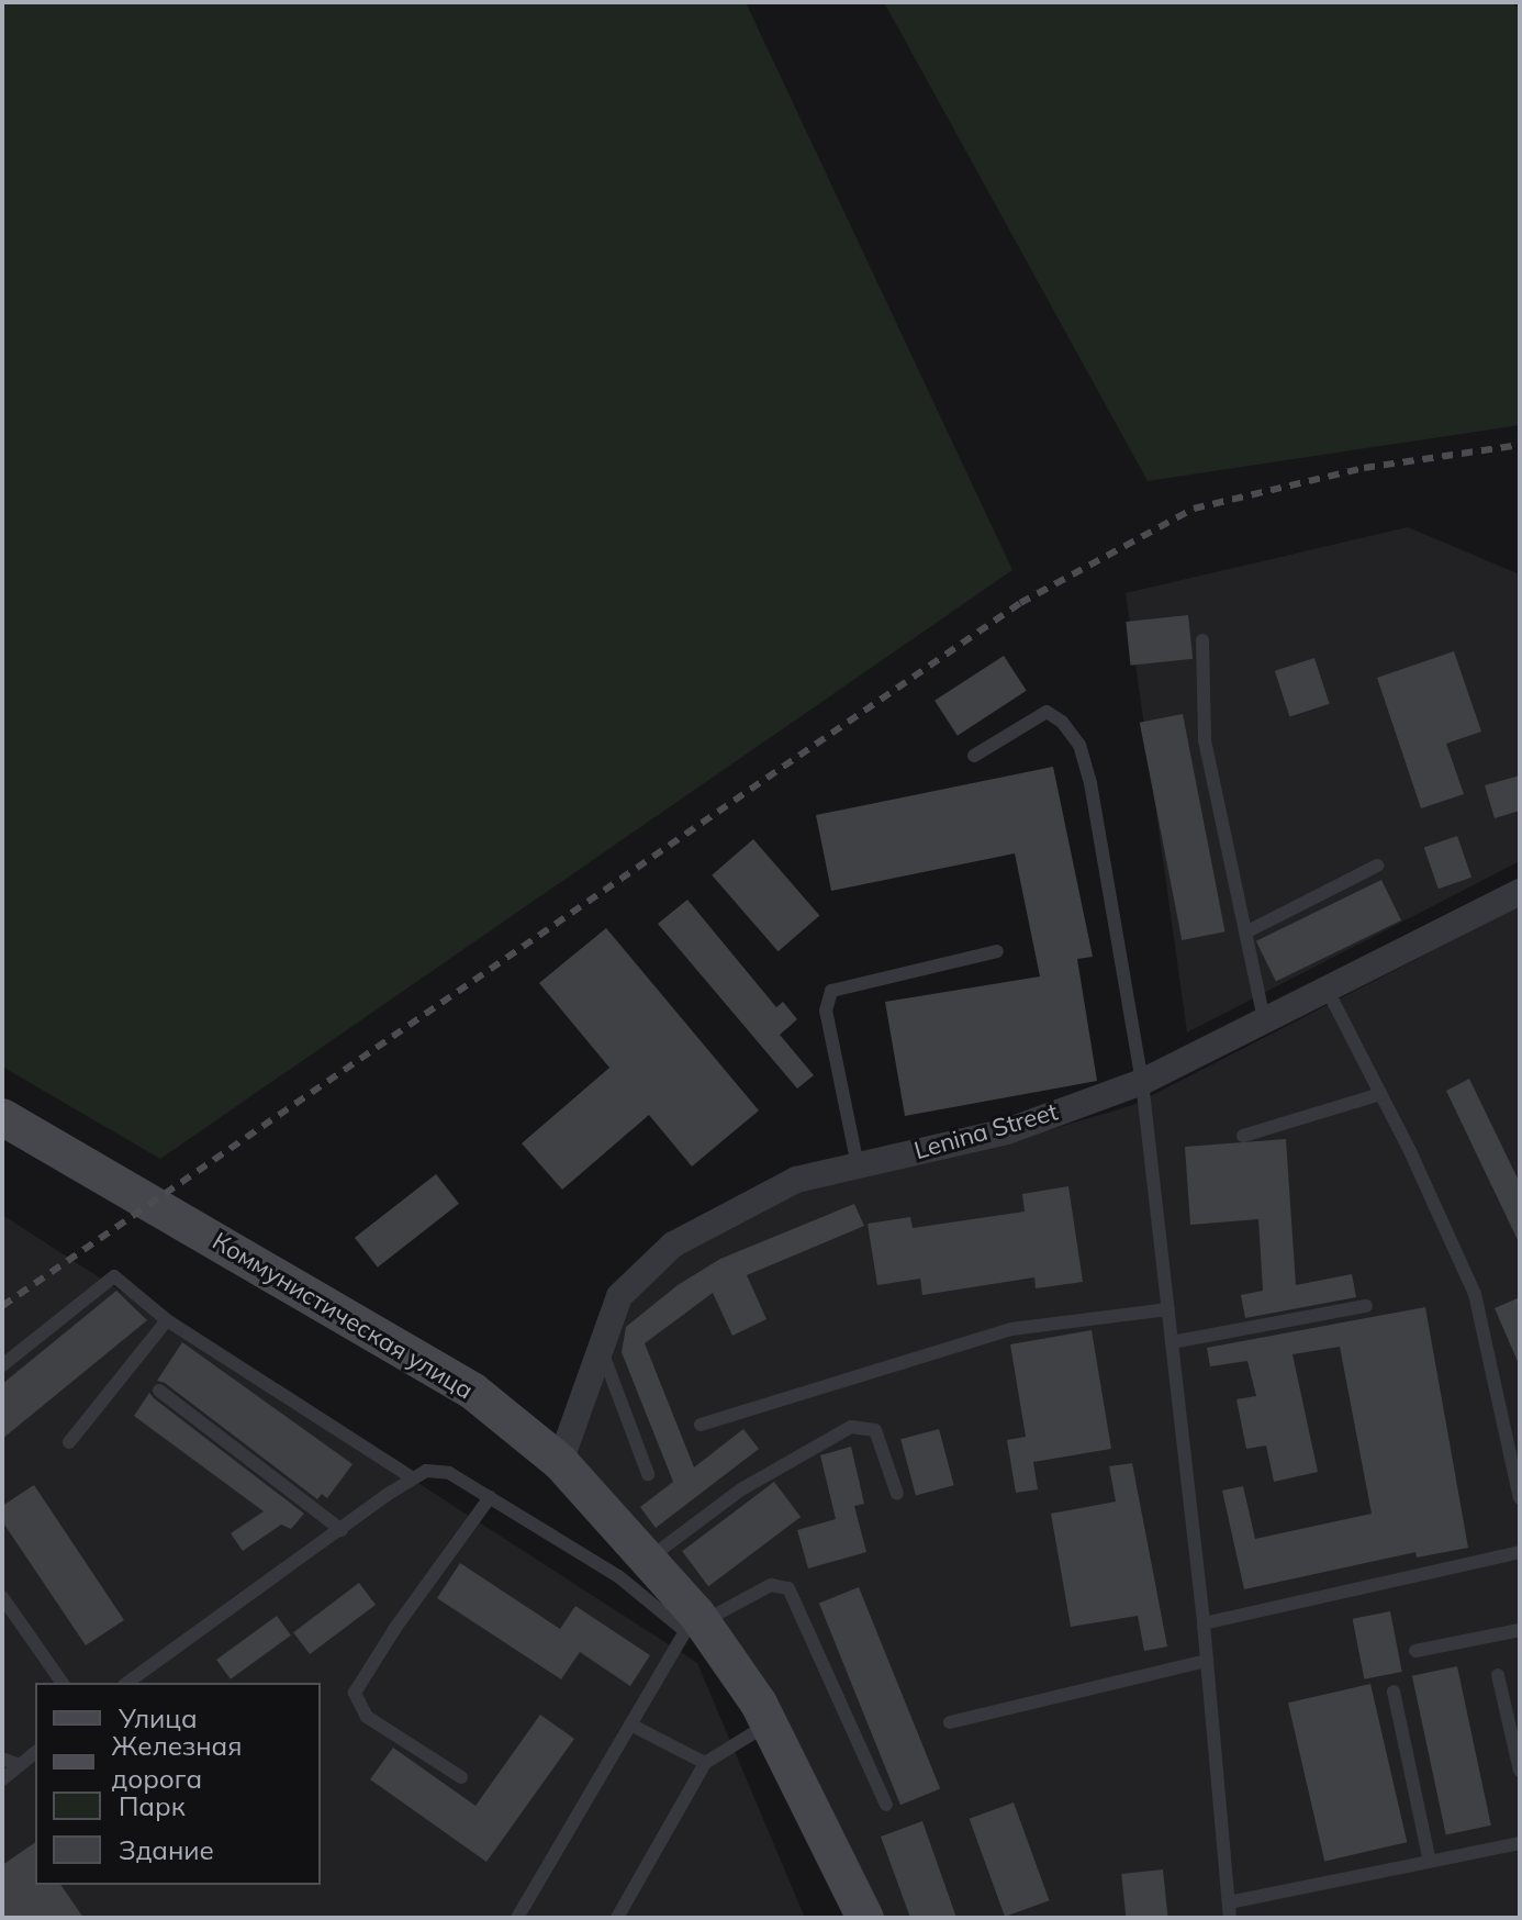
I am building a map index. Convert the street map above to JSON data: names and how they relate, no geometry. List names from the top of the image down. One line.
{"streets":{"main road":["Коммунистическая улица"],"street":["Lenina Street"]},"crossings":[["Lenina Street","Коммунистическая улица"]],"legend":["Улица","Железная дорога","Парк","Здание"]}
